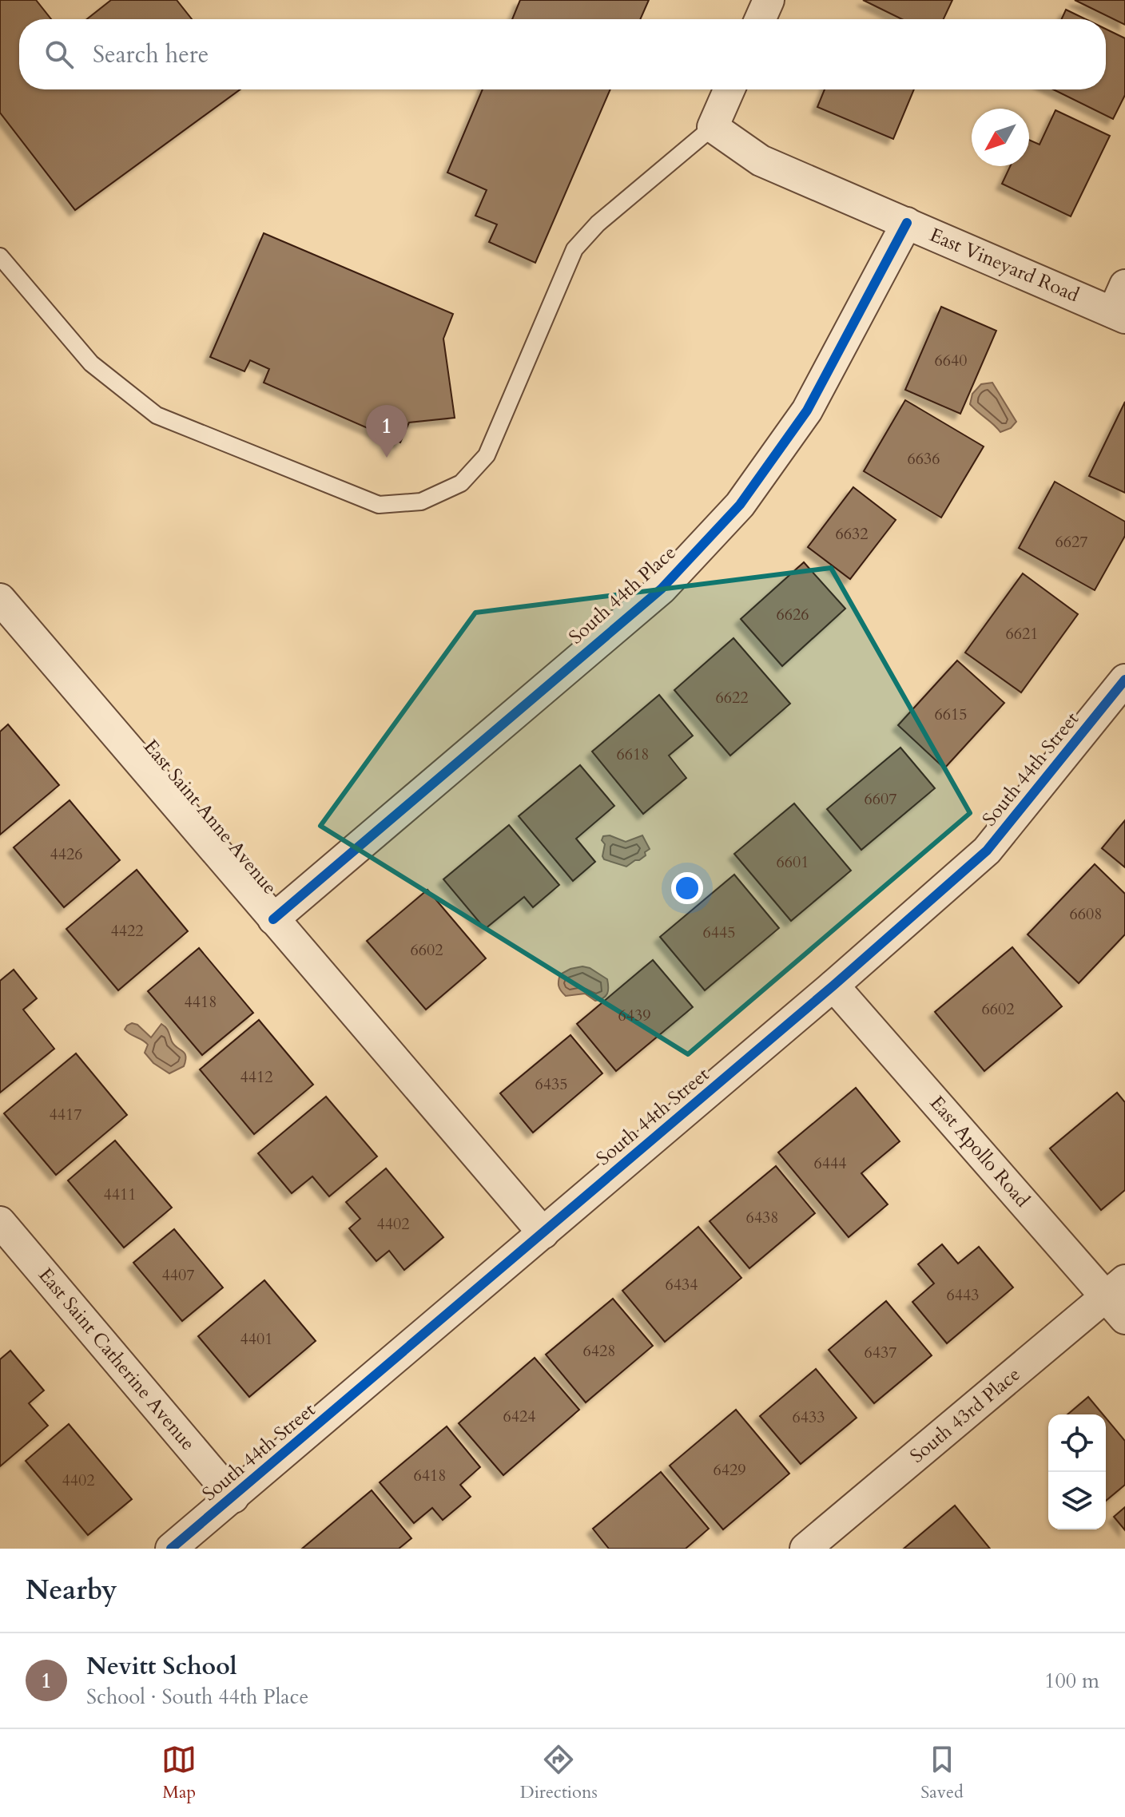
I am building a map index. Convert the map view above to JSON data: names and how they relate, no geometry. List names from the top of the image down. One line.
{"streets":{"street":["East Vineyard Road","South 44th Place","South 44th Street","East Saint Anne Avenue","East Apollo Road","East Saint Catherine Avenue","South 43rd Place"]},"crossings":[["East Vineyard Road","South 44th Place"],["South 44th Place","East Saint Anne Avenue"],["South 44th Street","East Saint Anne Avenue"],["South 44th Street","East Apollo Road"],["South 44th Street","East Saint Catherine Avenue"],["East Apollo Road","South 43rd Place"]],"house_numbers":["6640","6636","6632","6627","6626","6621","6622","6615","6618","6607","4426","6601","6608","4422","6445","6602","4418","6602","6439","4412","6435","4417","6444","4411","6438","4402","4407","6434","6443","4401","6428","6437","6424","6433","6429","6418","4402"],"north":"bottom left","page":{"search":"Search here","pins":"1","heading":"Nearby","list":[{"mark":"1","name":"Nevitt School","note":"School · South 44th Place","value":"100 m"}],"nav":["Map","Directions","Saved"]}}
